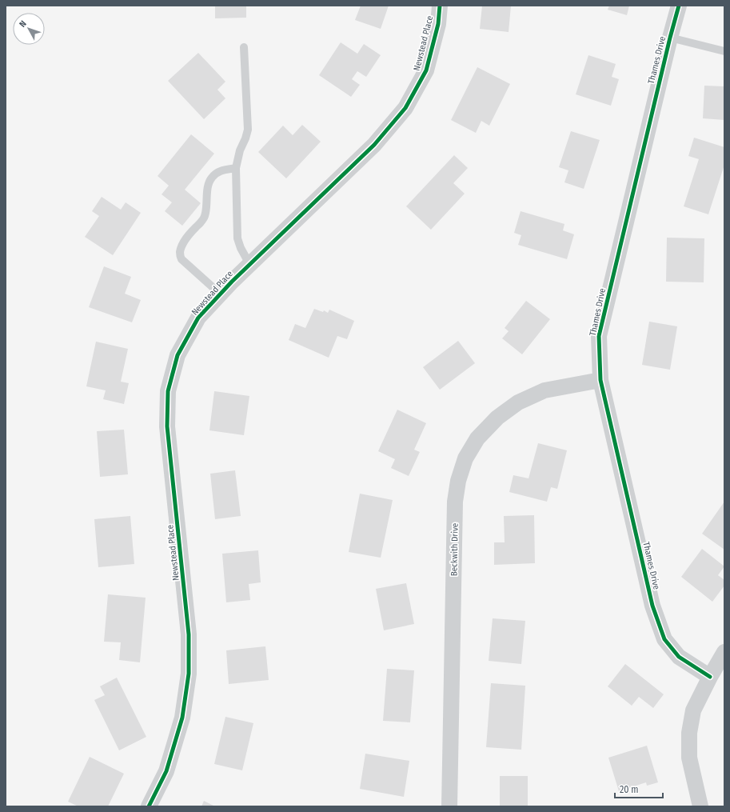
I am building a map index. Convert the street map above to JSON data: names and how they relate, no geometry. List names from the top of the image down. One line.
{"streets":{"street":["Newstead Place","Thames Drive","Beckwith Drive"]},"crossings":[["Thames Drive","Beckwith Drive"]],"scale_bar":"20 m","north":"top left"}
